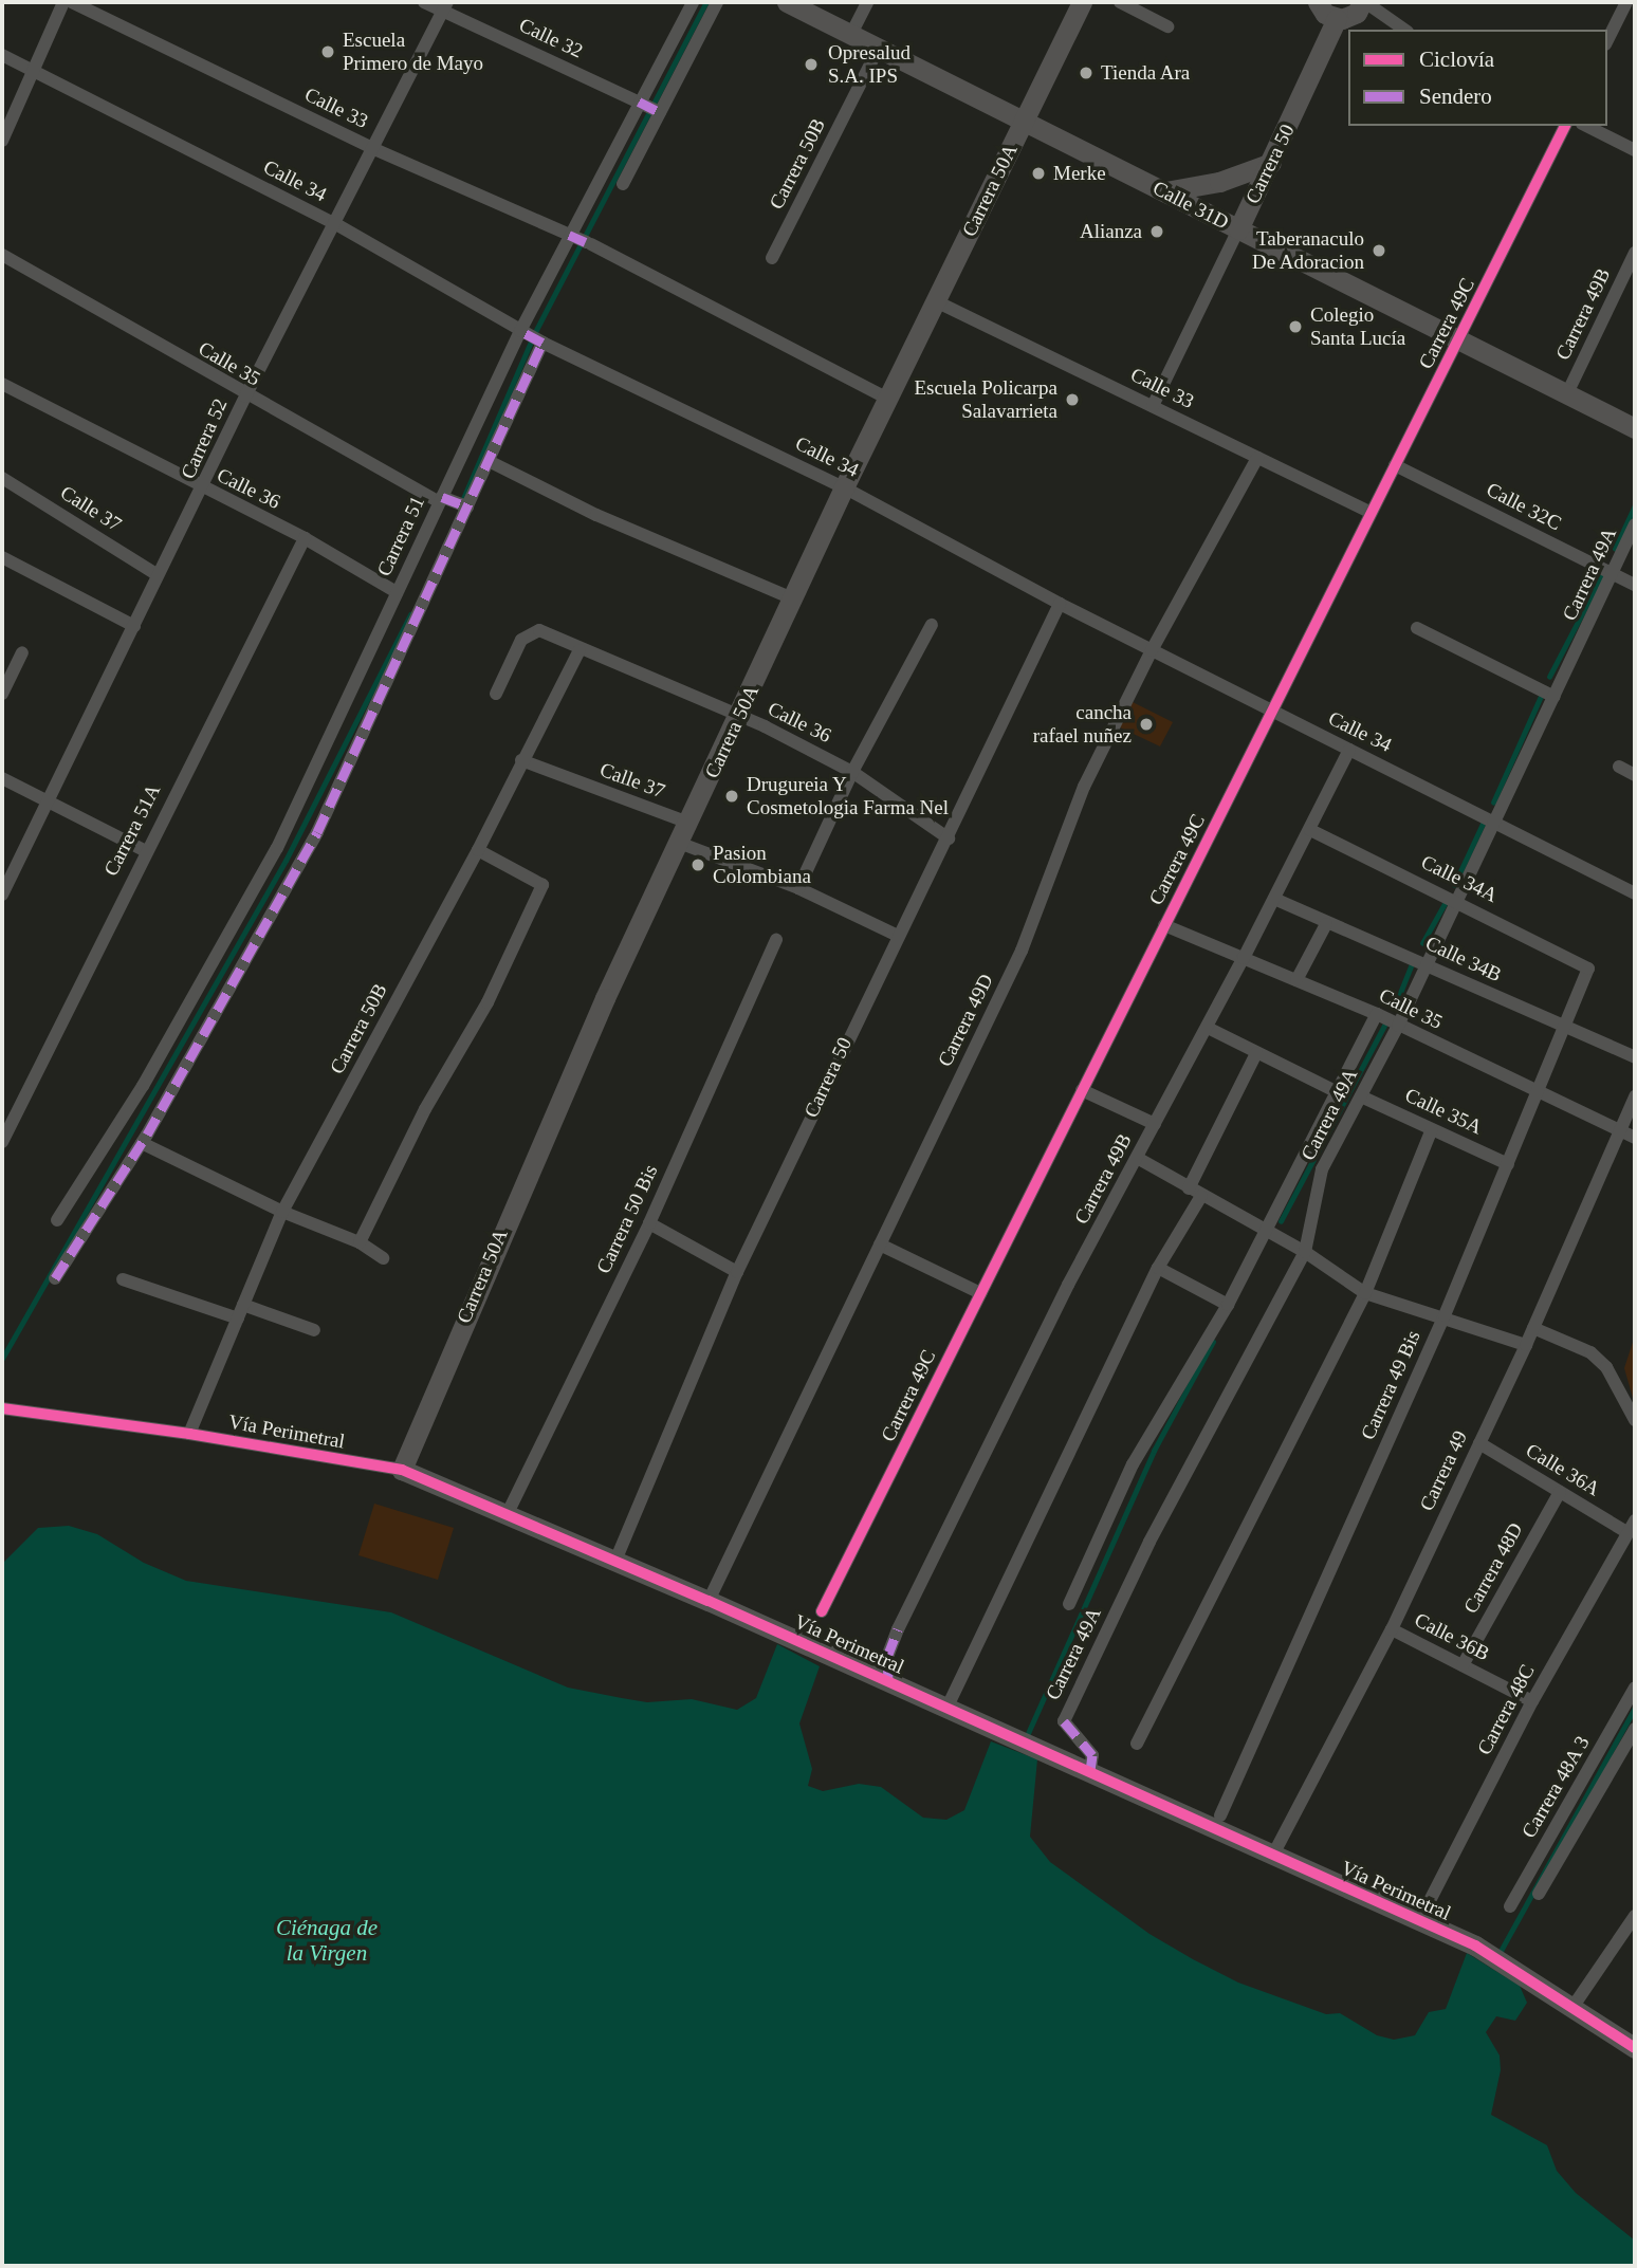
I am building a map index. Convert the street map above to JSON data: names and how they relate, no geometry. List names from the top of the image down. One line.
{"streets":{"street":["Calle 32","Calle 33","Carrera 50B","Carrera 50","Calle 34","Carrera 50A","Calle 31D","Carrera 49B","Carrera 49C","Calle 35","Carrera 52","Calle 36","Calle 32C","Calle 37","Carrera 51","Carrera 49A","Carrera 51A","Calle 34A","Calle 34B","Carrera 49D","Calle 35A","Carrera 50 Bis","Carrera 49 Bis","Vía Perimetral","Calle 36A","Carrera 49","Carrera 48D","Calle 36B","Carrera 48C","Carrera 48A 3"]},"crossings":[["Calle 32","Carrera 52"],["Calle 32","Carrera 51"],["Calle 33","Carrera 50"],["Calle 33","Carrera 50A"],["Calle 33","Carrera 49C"],["Calle 33","Carrera 52"],["Calle 33","Carrera 51"],["Calle 33","Carrera 49D"],["Carrera 50B","Calle 31D"],["Carrera 50B","Calle 36"],["Carrera 50B","Calle 37"],["Carrera 50B","Vía Perimetral"],["Carrera 50","Calle 34"],["Carrera 50","Calle 31D"],["Carrera 50","Calle 36"],["Carrera 50","Vía Perimetral"],["Calle 34","Carrera 50A"],["Calle 34","Carrera 49B"],["Calle 34","Carrera 49C"],["Calle 34","Carrera 52"],["Calle 34","Carrera 51"],["Calle 34","Carrera 49A"],["Calle 34","Carrera 49D"],["Carrera 50A","Calle 31D"],["Carrera 50A","Calle 36"],["Carrera 50A","Calle 37"],["Carrera 50A","Vía Perimetral"],["Calle 31D","Carrera 49B"],["Calle 31D","Carrera 49C"],["Carrera 49B","Calle 35"],["Carrera 49B","Calle 34A"],["Carrera 49B","Calle 34B"],["Carrera 49B","Vía Perimetral"],["Carrera 49C","Calle 35"],["Carrera 49C","Calle 32C"],["Calle 35","Carrera 52"],["Calle 35","Carrera 51"],["Calle 35","Carrera 49A"],["Calle 35","Carrera 49 Bis"],["Calle 35","Carrera 49"],["Carrera 52","Calle 36"],["Carrera 52","Calle 37"],["Calle 36","Carrera 51"],["Calle 36","Carrera 51A"],["Calle 32C","Carrera 49A"],["Carrera 49A","Calle 34A"],["Carrera 49A","Calle 34B"],["Carrera 49A","Calle 35A"],["Carrera 49A","Vía Perimetral"],["Calle 34A","Carrera 49 Bis"],["Calle 34B","Carrera 49 Bis"],["Carrera 49D","Vía Perimetral"],["Calle 35A","Carrera 49 Bis"],["Carrera 50 Bis","Vía Perimetral"],["Vía Perimetral","Carrera 49"],["Vía Perimetral","Carrera 48C"],["Calle 36A","Carrera 49"],["Calle 36A","Carrera 48D"],["Calle 36A","Carrera 48C"],["Carrera 49","Calle 36B"],["Carrera 48D","Calle 36B"],["Calle 36B","Carrera 48C"]],"water":["Ciénaga de la Virgen"],"places":["Escuela Primero de Mayo","Opresalud S.A. IPS","Tienda Ara","Merke","Alianza","Taberanaculo De Adoracion","Colegio Santa Lucía","Escuela Policarpa Salavarrieta","cancha rafael nuñez","Drugureia Y Cosmetologia Farma Nel","Pasion Colombiana"],"legend":["Ciclovía","Sendero"]}
